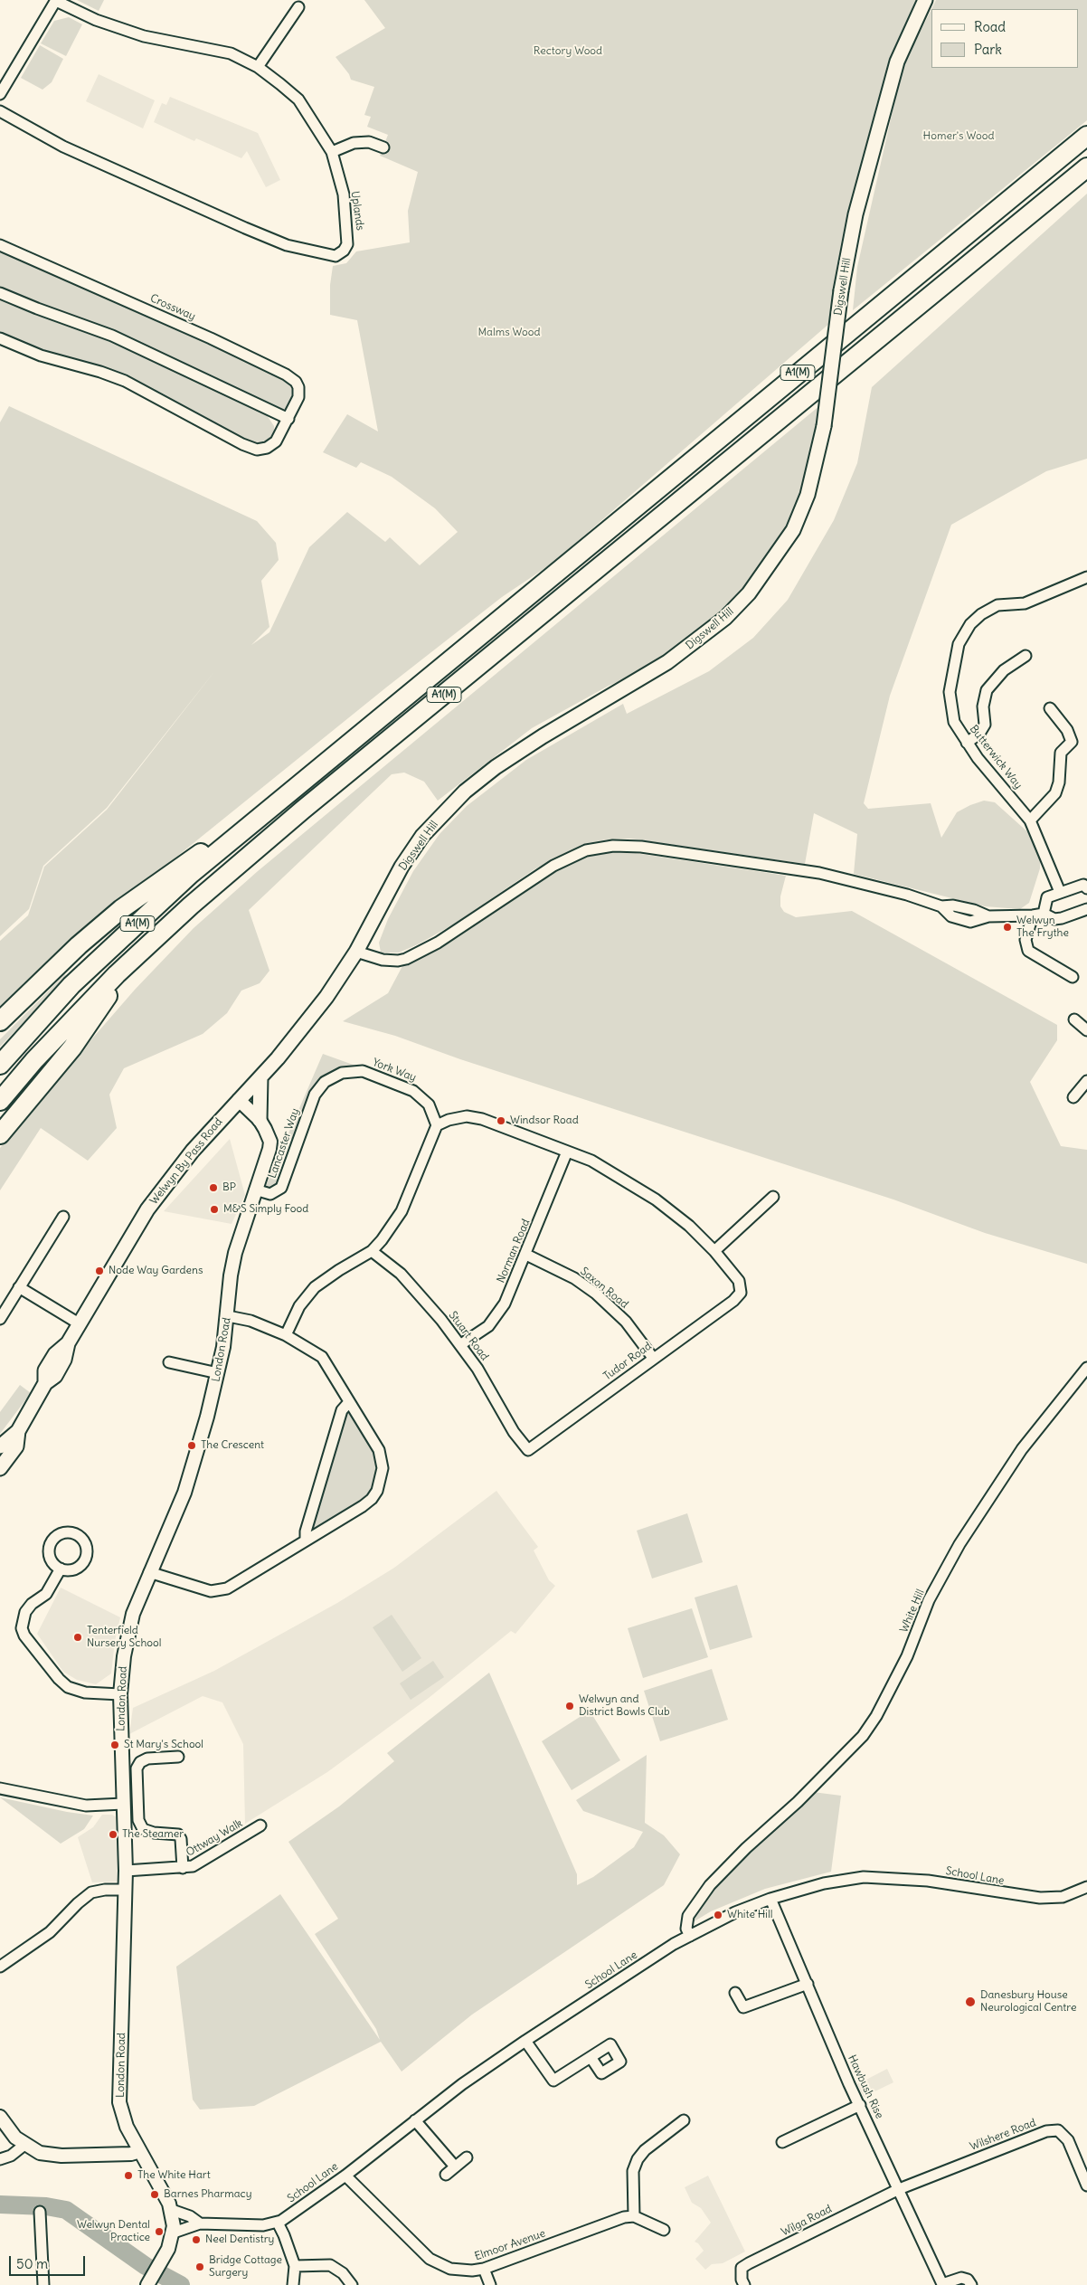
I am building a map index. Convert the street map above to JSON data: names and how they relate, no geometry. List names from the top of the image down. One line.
{"streets":{"highway":["A1(M)"],"main road":["Digswell Hill","Welwyn By Pass Road"],"street":["Uplands","Crossway","Butterwick Way","York Way","Lancaster Way","Norman Road","Saxon Road","Stuart Road","London Road","Tudor Road","White Hill","Ottway Walk","School Lane","Hawbush Rise","Wilshere Road","Wilga Road","Elmoor Avenue"]},"crossings":[["Digswell Hill","Welwyn By Pass Road"],["Digswell Hill","London Road"],["York Way","Lancaster Way"],["Lancaster Way","London Road"],["Welwyn By Pass Road","London Road"],["Norman Road","Saxon Road"],["Norman Road","Stuart Road"],["Saxon Road","Tudor Road"],["Stuart Road","Tudor Road"],["London Road","Ottway Walk"],["London Road","School Lane"],["White Hill","School Lane"],["School Lane","Hawbush Rise"],["School Lane","Elmoor Avenue"],["Hawbush Rise","Wilshere Road"],["Hawbush Rise","Wilga Road"],["Wilshere Road","Wilga Road"]],"parks":["Rectory Wood","Homer's Wood","Malms Wood"],"places":["Welwyn The Frythe","Windsor Road","BP","M&S Simply Food","Node Way Gardens","The Crescent","Tenterfield Nursery School","Welwyn and District Bowls Club","St Mary's School","The Steamer","White Hill","Danesbury House Neurological Centre","The White Hart","Barnes Pharmacy","Welwyn Dental Practice","Neel Dentistry","Bridge Cottage Surgery"],"legend":["Road","Park"],"scale_bar":"50 m"}
